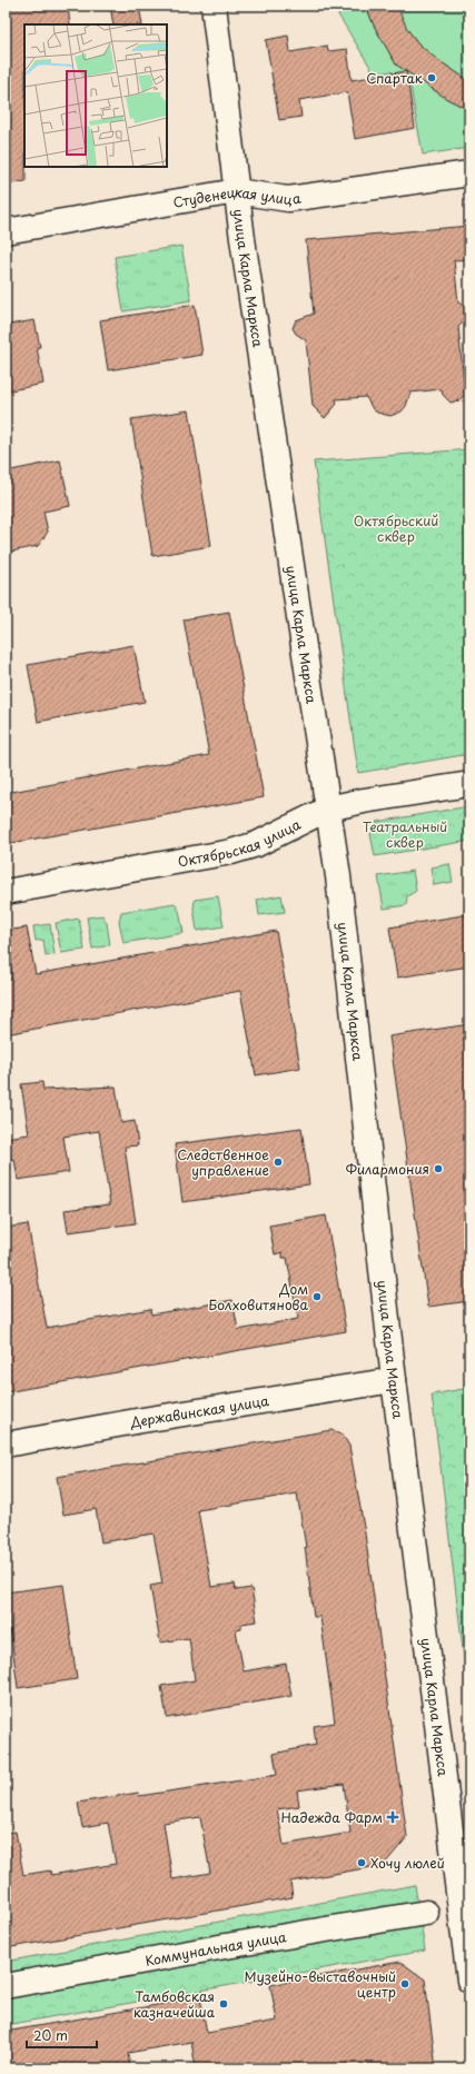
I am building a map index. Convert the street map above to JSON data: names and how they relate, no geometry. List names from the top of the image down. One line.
{"streets":{"main road":["Студенецкая улица","улица Карла Маркса","Октябрьская улица","Державинская улица","Коммунальная улица"]},"crossings":[["Студенецкая улица","улица Карла Маркса"],["улица Карла Маркса","Октябрьская улица"],["улица Карла Маркса","Державинская улица"]],"parks":["Октябрьский сквер","Театральный сквер"],"places":{"other":["Спартак","Следственное управление","Филармония","Дом Болховитянова","Хочу люлей","Музейно-выставочный центр","Тамбовская казначейша"],"health":["Надежда Фарм"]},"scale_bar":"20 m"}
